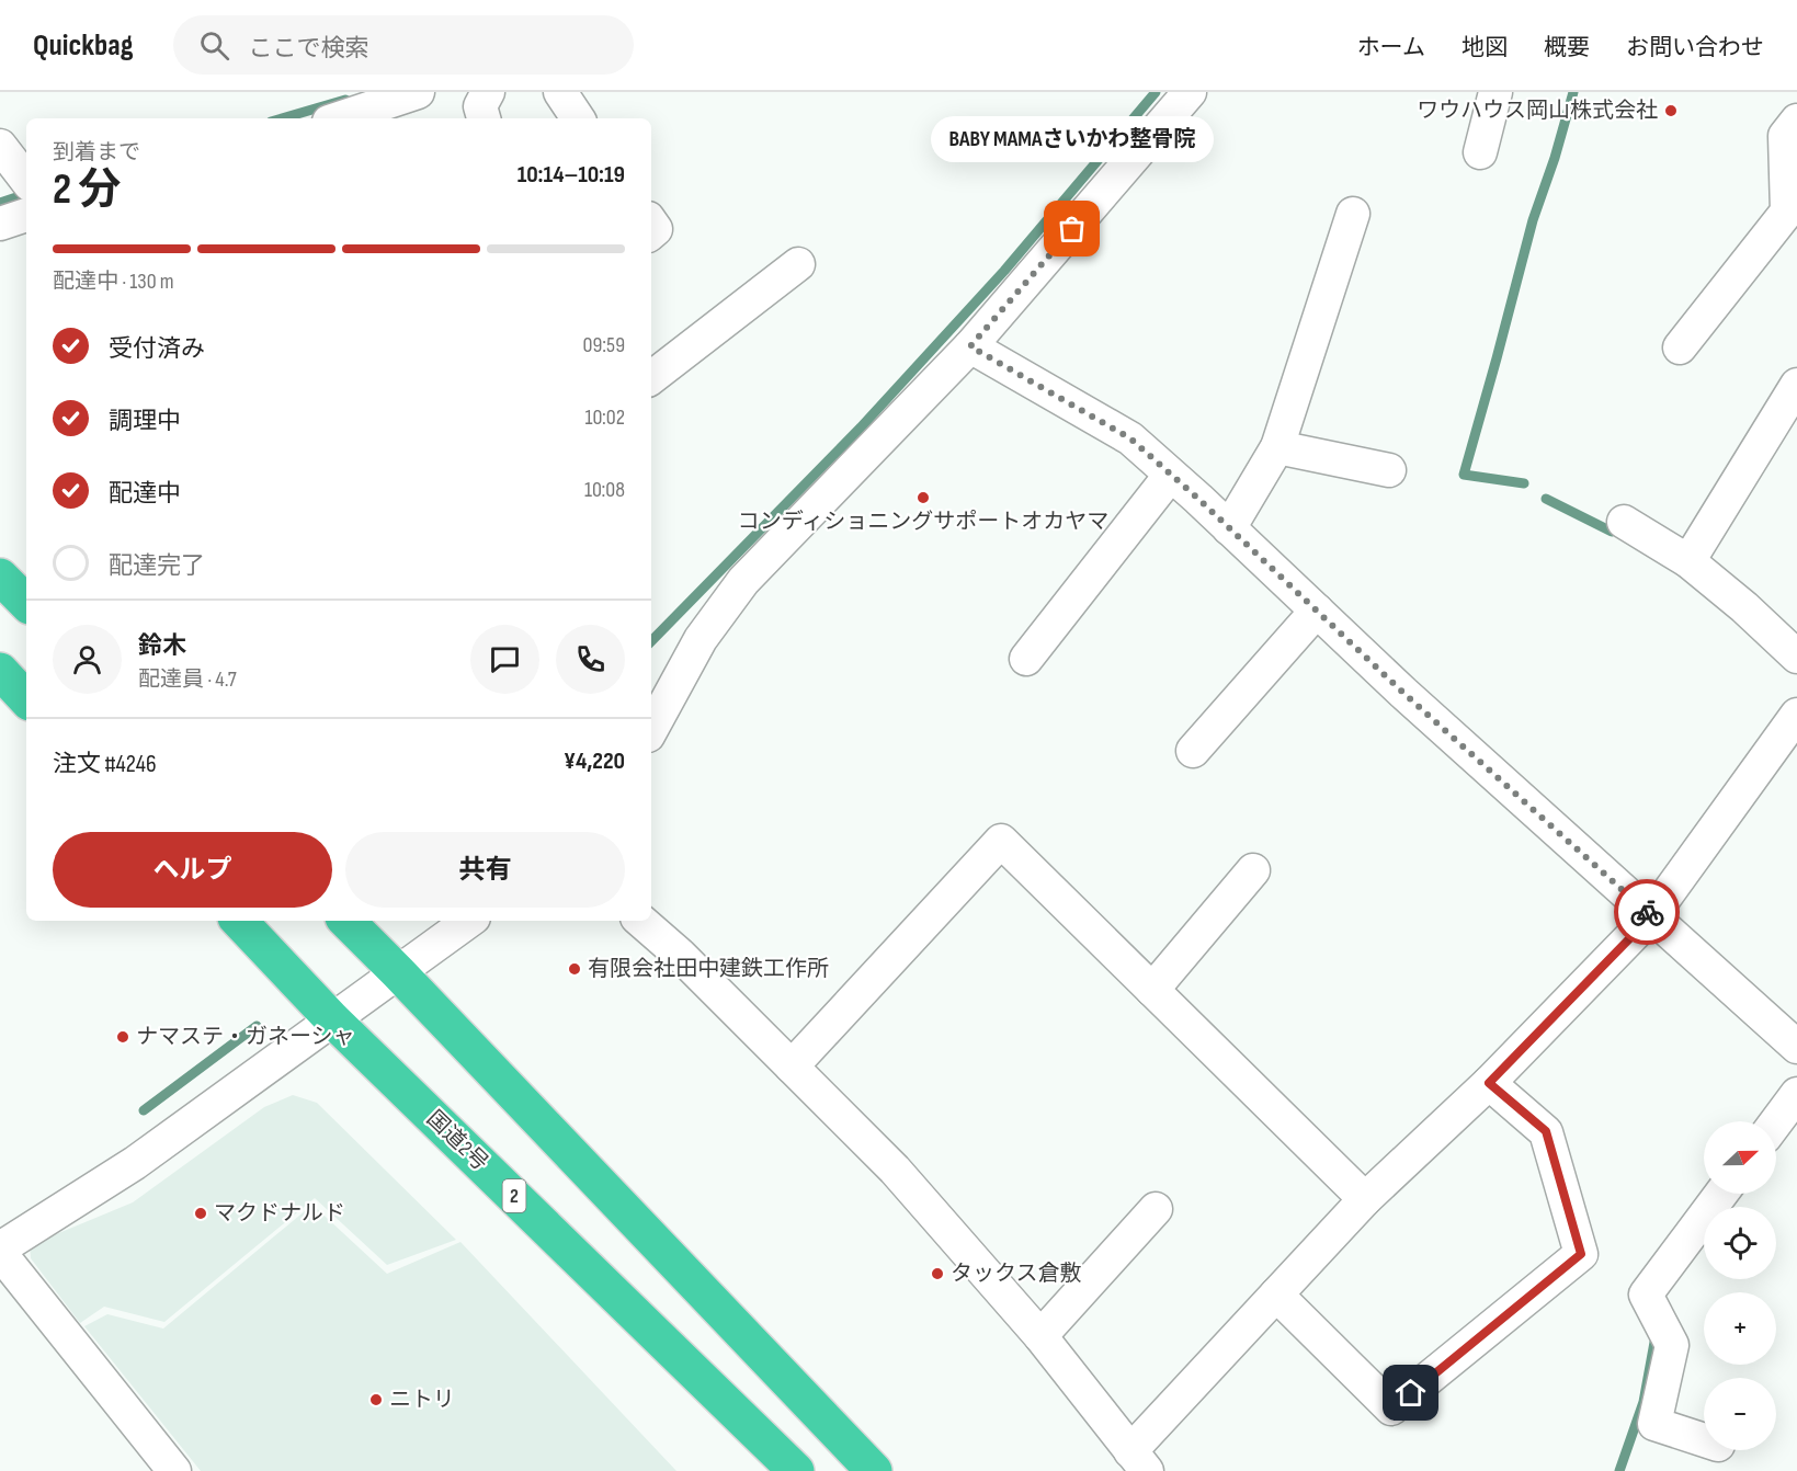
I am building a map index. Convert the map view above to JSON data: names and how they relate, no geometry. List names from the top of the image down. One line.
{"streets":{"highway":["国道2号","2"]},"places":["ワウハウス岡山株式会社","BABY MAMAさいかわ整骨院","コンディショニングサポートオカヤマ","有限会社田中建鉄工作所","ナマステ・ガネーシャ","マクドナルド","タックス倉敷","ニトリ"],"north":"right","page":{"header":"Quickbag","search":"ここで検索","nav":["ホーム","地図","概要","お問い合わせ"],"bubble":"BABY MAMAさいかわ整骨院","heading":["2 分","到着まで","10:14–10:19"],"panel":["鈴木","配達員 · 4.7","注文 #4246","¥4,220"],"bar":"配達中 · 130 m","list":[["受付済み","09:59"],["調理中","10:02"],["配達中","10:08"],"配達完了"],"buttons":["ヘルプ","共有"],"map_buttons":["+","−"]}}
